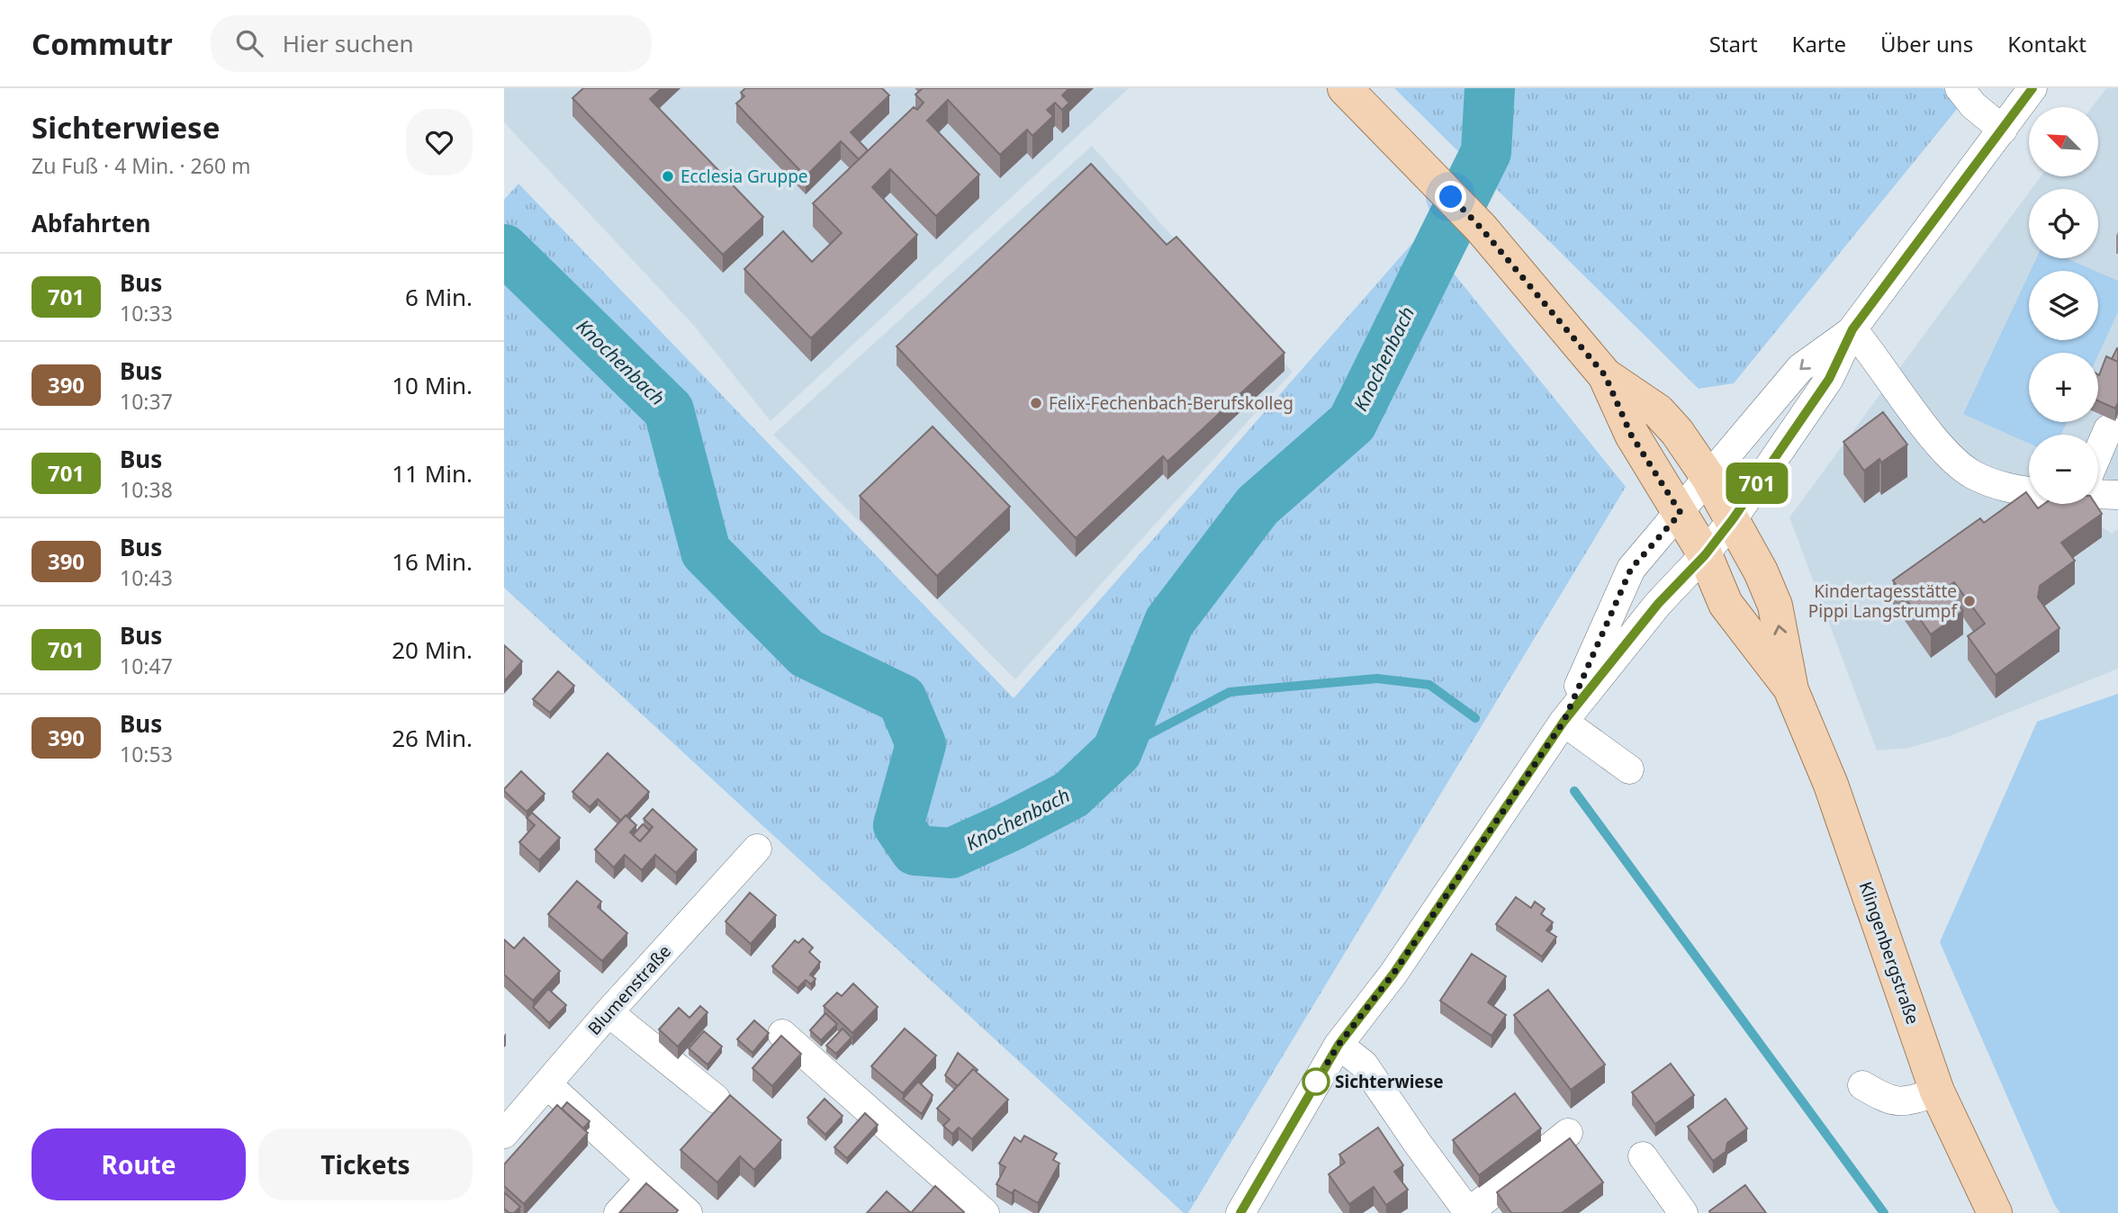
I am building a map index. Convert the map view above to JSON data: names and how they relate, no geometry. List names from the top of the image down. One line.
{"streets":{"main road":["Klingenbergstraße"],"street":["Blumenstraße"]},"water":["Knochenbach"],"places":["Ecclesia Gruppe","Felix-Fechenbach-Berufskolleg","Kindertagesstätte Pippi Langstrumpf","Sichterwiese"],"lines":["bus line 701"],"north":"top left","page":{"header":"Commutr","search":"Hier suchen","nav":["Start","Karte","Über uns","Kontakt"],"heading":[["Sichterwiese","Zu Fuß · 4 Min. · 260 m"],"Abfahrten"],"on_map":"701","map_buttons":["+","−"],"list":[{"mark":"701","name":"Bus","note":"10:33","value":"6 Min."},{"mark":"390","name":"Bus","note":"10:37","value":"10 Min."},{"mark":"701","name":"Bus","note":"10:38","value":"11 Min."},{"mark":"390","name":"Bus","note":"10:43","value":"16 Min."},{"mark":"701","name":"Bus","note":"10:47","value":"20 Min."},{"mark":"390","name":"Bus","note":"10:53","value":"26 Min."}],"buttons":["Route","Tickets"]}}
